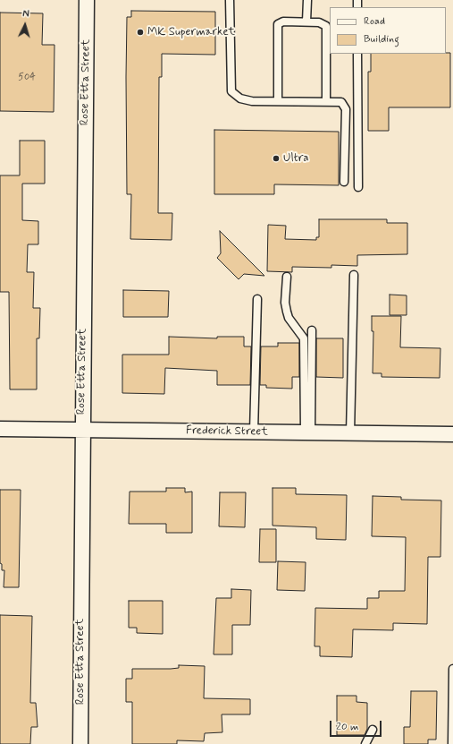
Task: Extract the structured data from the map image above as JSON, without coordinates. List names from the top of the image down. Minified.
{"streets":{"street":["Rose Etta Street","Frederick Street"]},"crossings":[["Rose Etta Street","Frederick Street"]],"places":["MK Supermarket","Ultra"],"house_numbers":["504"],"legend":["Road","Building"],"scale_bar":"20 m","north":"top"}
